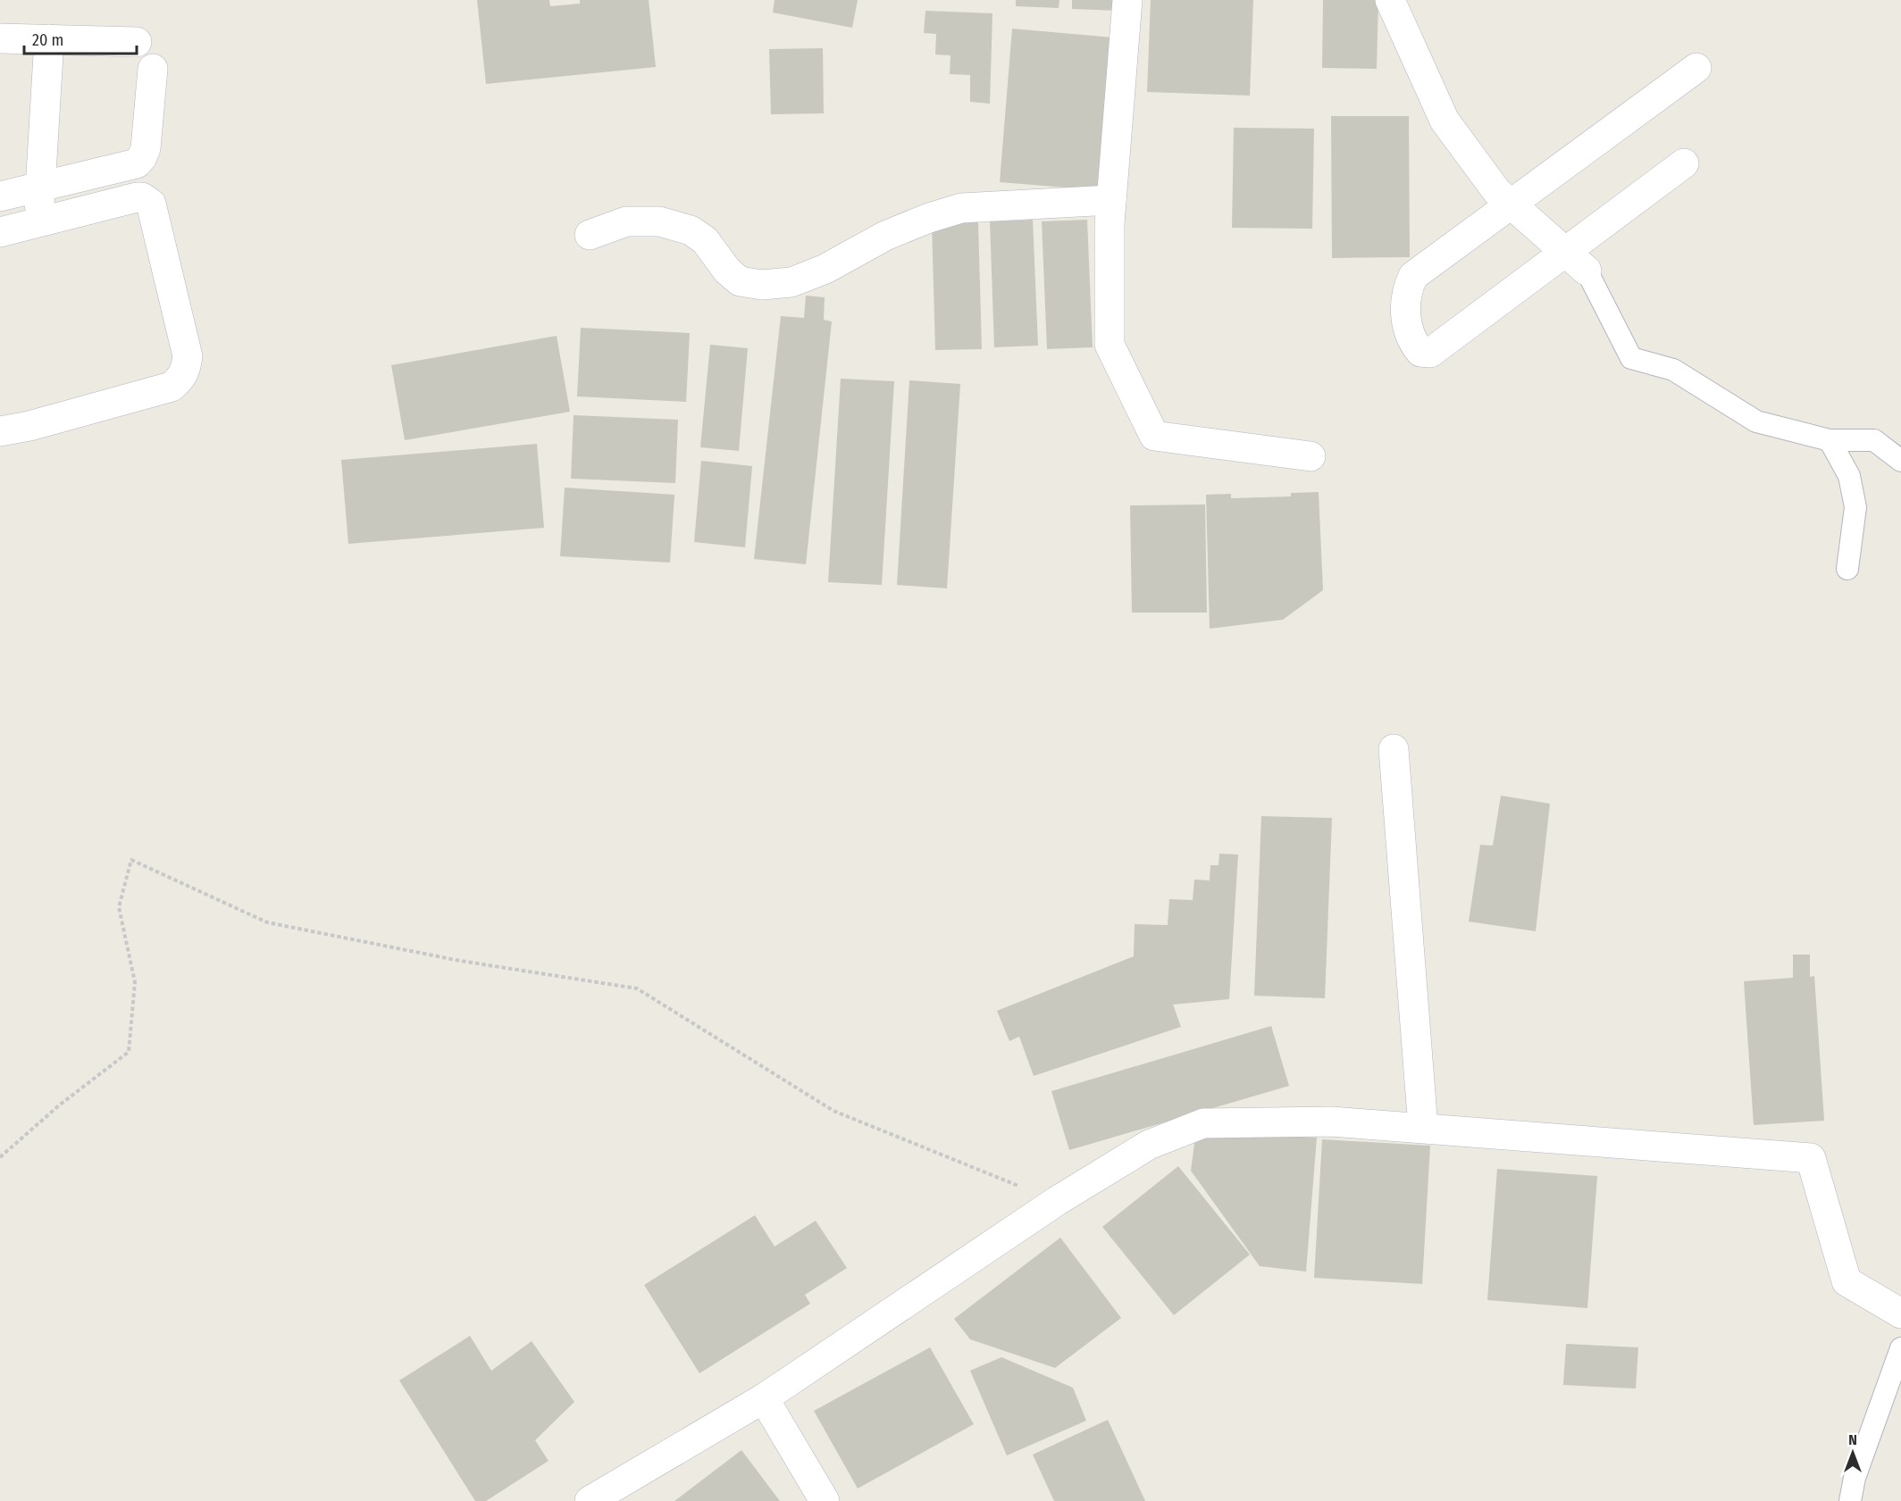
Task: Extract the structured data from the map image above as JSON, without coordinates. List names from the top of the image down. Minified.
{"scale_bar":"20 m","north":"top"}
